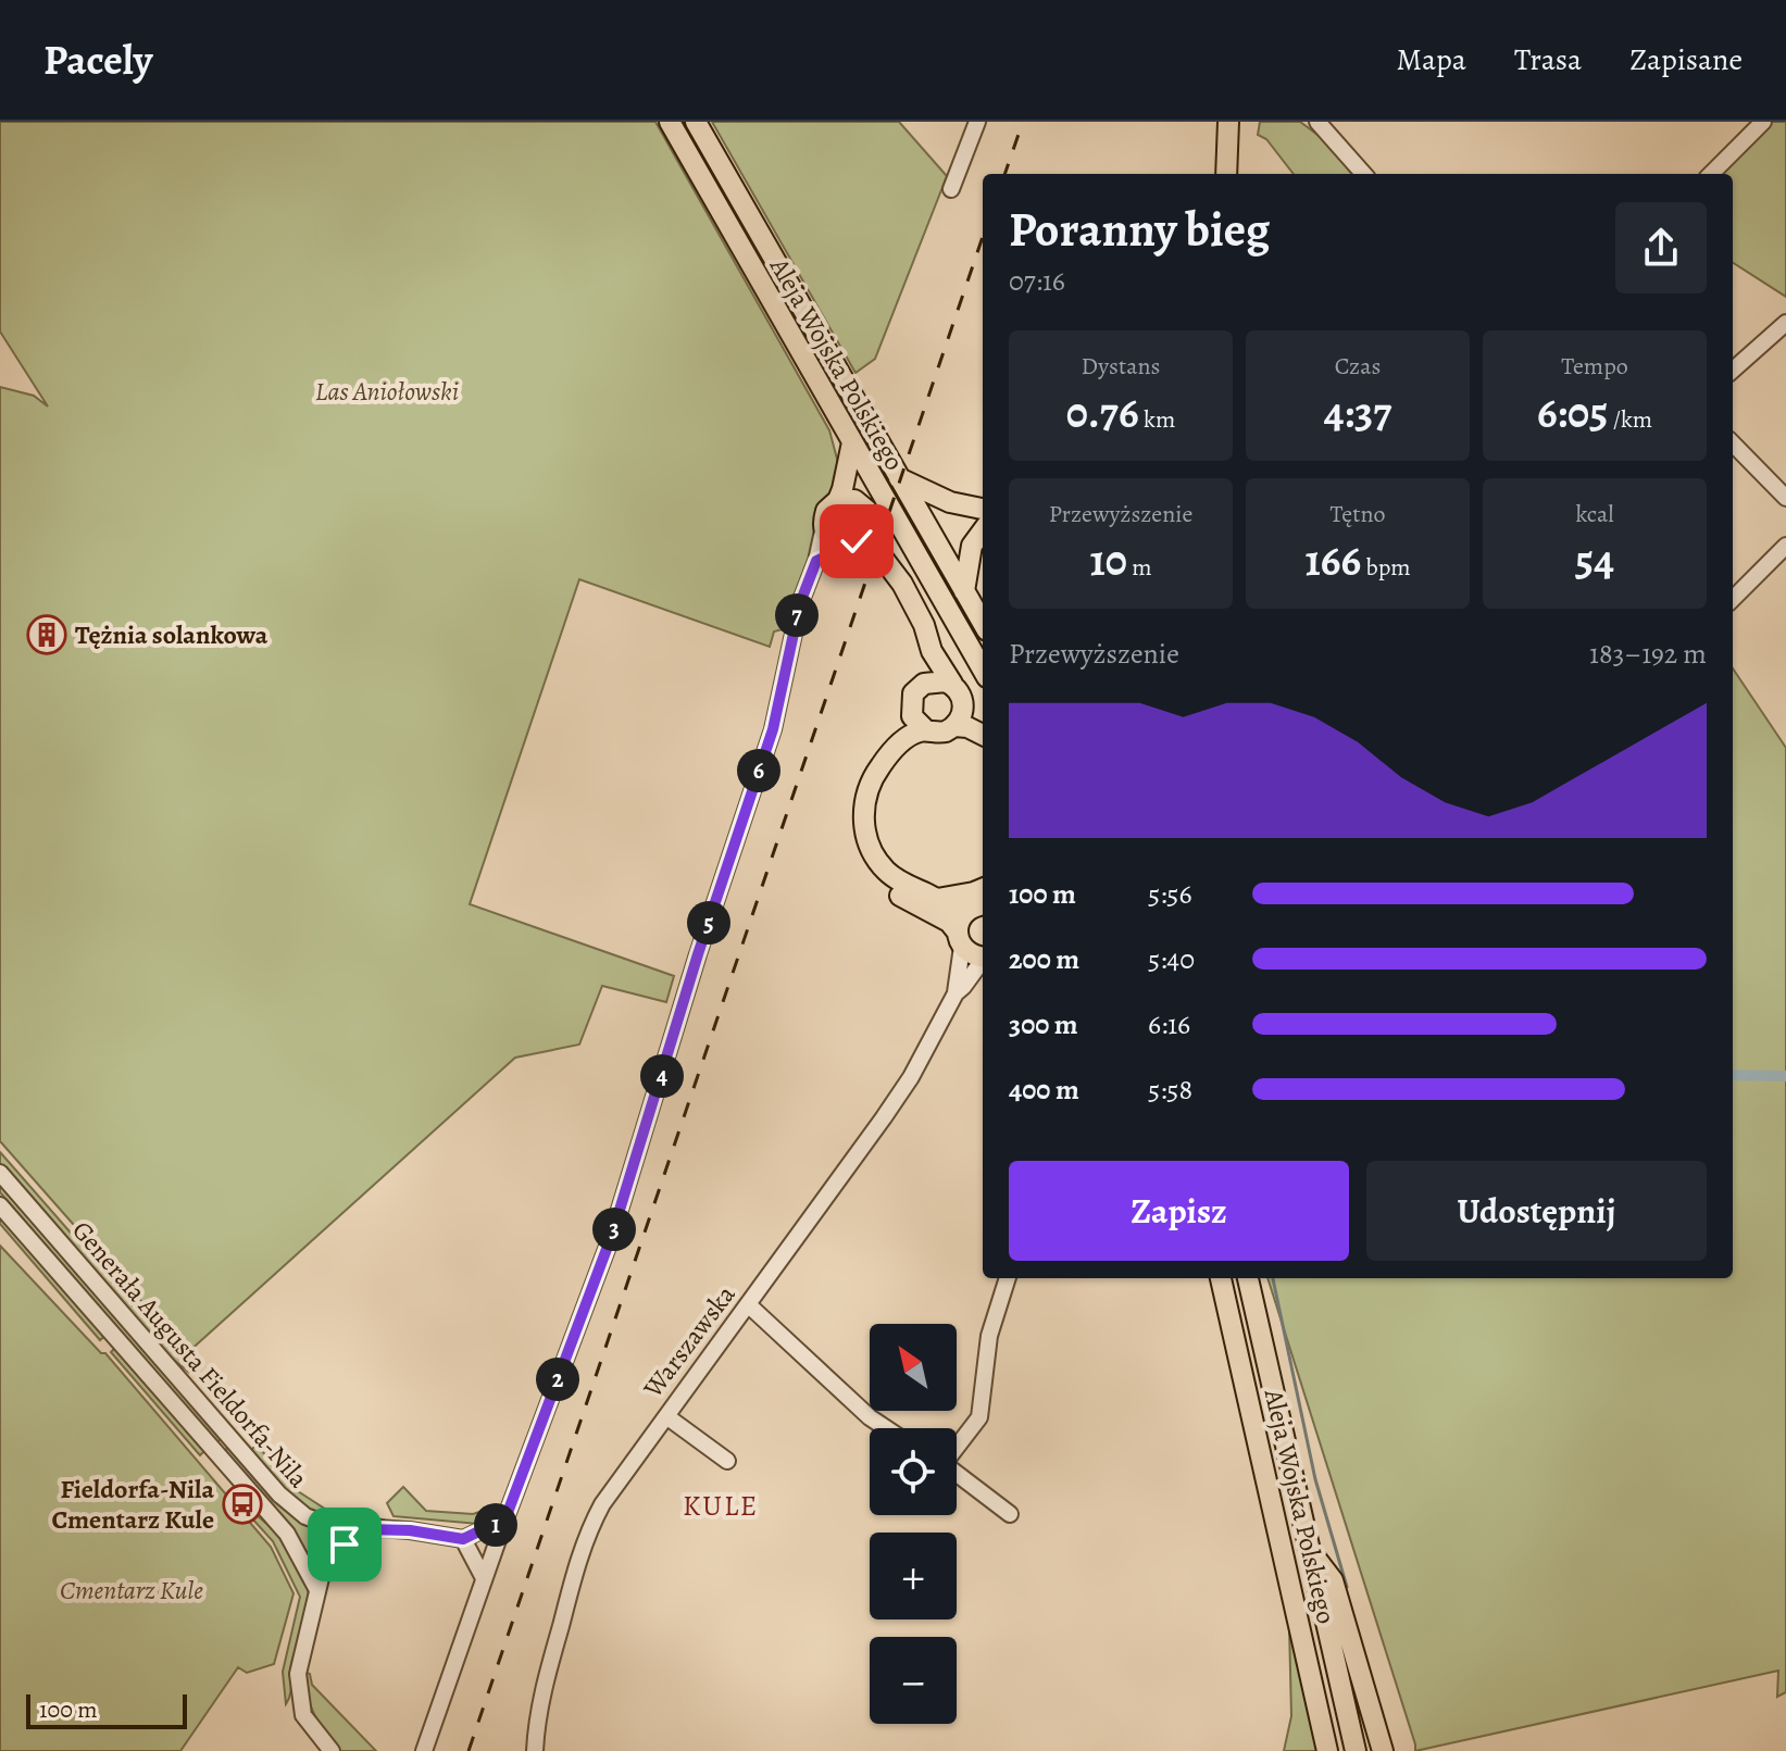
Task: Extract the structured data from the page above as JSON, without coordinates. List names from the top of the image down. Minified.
{"streets":{"main road":["Aleja Wojska Polskiego"],"street":["Warszawska","Generała Augusta Fieldorfa-Nila"]},"districts":["KULE"],"parks":["Las Aniołowski","Cmentarz Kule"],"places":{"building":["Tężnia solankowa"],"bus stop":["Fieldorfa-Nila Cmentarz Kule"]},"scale_bar":"100 m","north":"top left","page":{"header":"Pacely","nav":["Mapa","Trasa","Zapisane"],"heading":["Poranny bieg","07:16"],"stats":[["Dystans","0.76 km"],["Czas","4:37"],["Tempo","6:05 /km"],["Przewyższenie","10 m"],["Tętno","166 bpm"],["kcal","54"]],"pins":["7","6","5","4","3","2","1"],"chart":["Przewyższenie","183–192 m"],"list":[{"name":"100 m","note":"5:56"},{"name":"200 m","note":"5:40"},{"name":"300 m","note":"6:16"},{"name":"400 m","note":"5:58"}],"buttons":["Zapisz","Udostępnij"],"map_buttons":["+","−"],"scale":"100 m"}}
